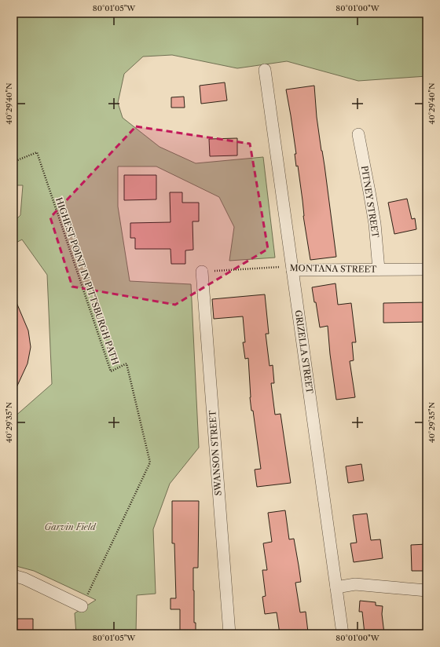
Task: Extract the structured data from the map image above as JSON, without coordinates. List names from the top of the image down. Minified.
{"streets":{"street":["PITNEY STREET","MONTANA STREET","GRIZELLA STREET","SWANSON STREET"],"path":["HIGHEST POINT IN PITTSBURGH PATH"]},"crossings":[["PITNEY STREET","MONTANA STREET"],["MONTANA STREET","GRIZELLA STREET"],["MONTANA STREET","SWANSON STREET"]],"parks":["Garvin Field"],"coordinates":["80°01'05\"W","80°01'00\"W","40°29'40\"N","40°29'35\"N"]}
